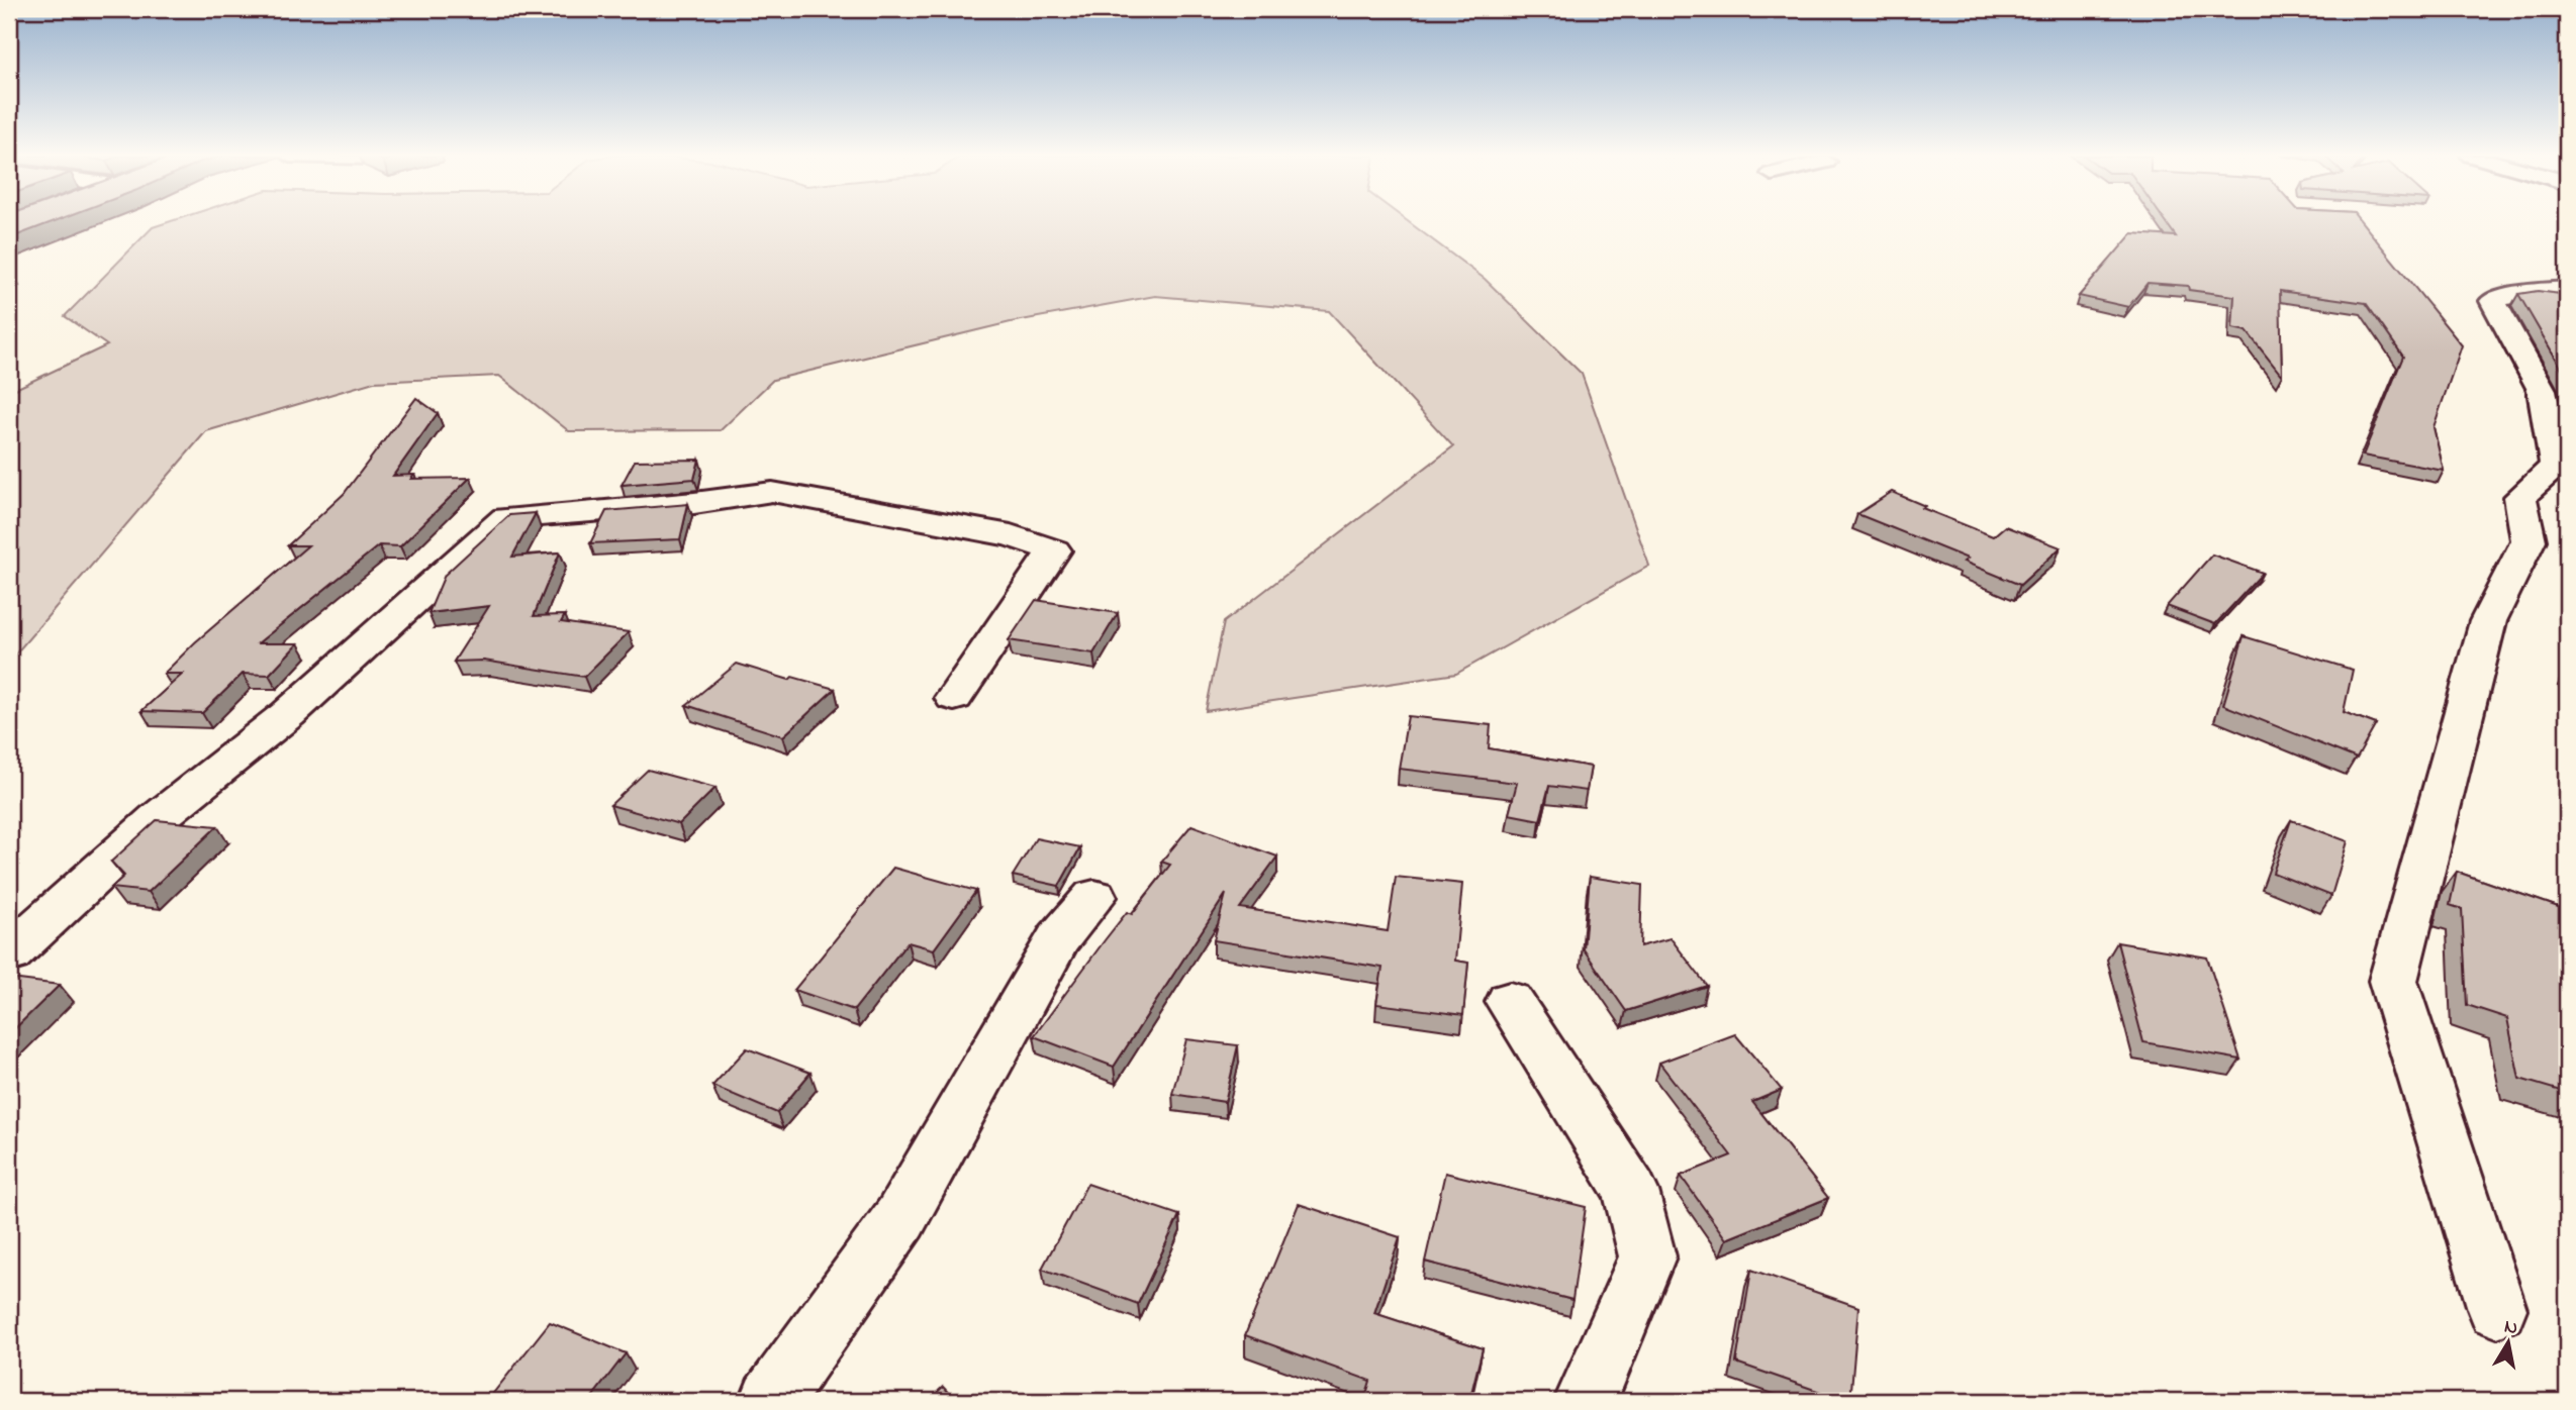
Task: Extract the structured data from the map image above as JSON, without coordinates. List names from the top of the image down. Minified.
{"north":"top"}
